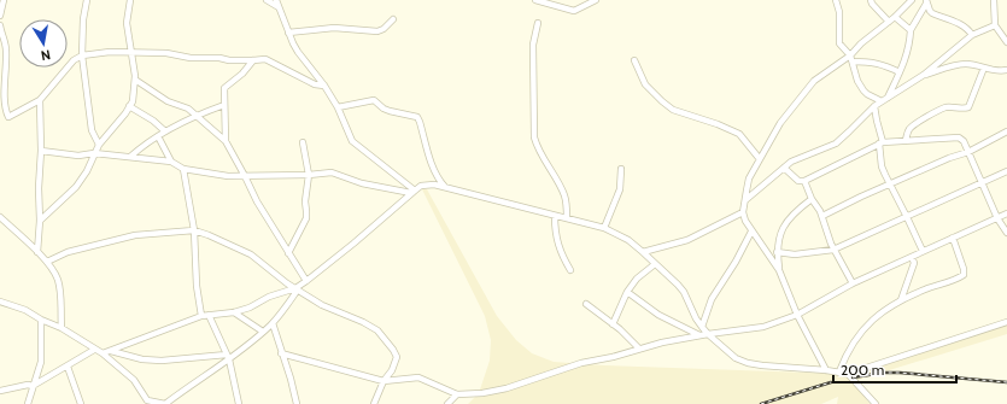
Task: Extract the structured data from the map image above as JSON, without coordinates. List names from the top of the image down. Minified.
{"scale_bar":"200 m","north":"bottom"}
